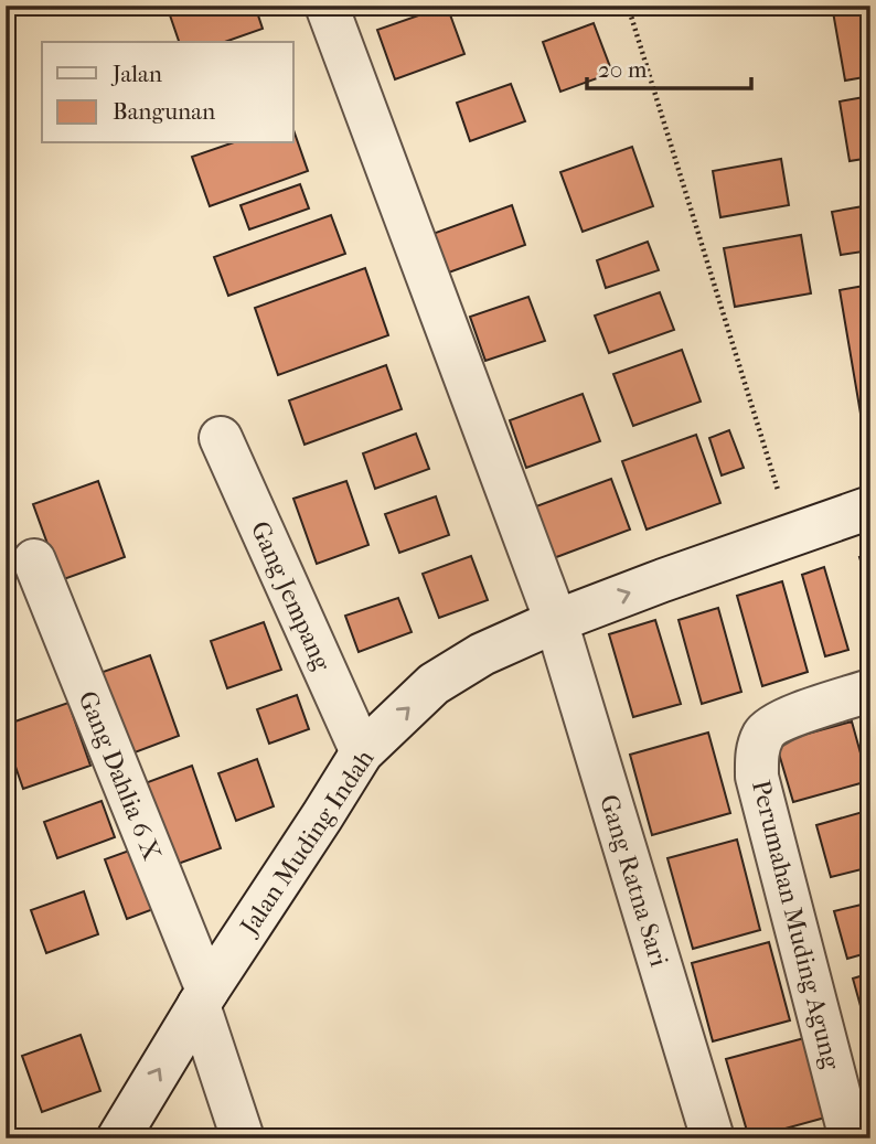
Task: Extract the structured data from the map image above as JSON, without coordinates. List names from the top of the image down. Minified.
{"streets":{"street":["Gang Jempang","Gang Dahlia 6 X","Jalan Muding Indah","Gang Ratna Sari","Perumahan Muding Agung"]},"crossings":[["Gang Jempang","Jalan Muding Indah"],["Gang Dahlia 6 X","Jalan Muding Indah"],["Jalan Muding Indah","Gang Ratna Sari"]],"one_way":["Jalan Muding Indah"],"legend":["Jalan","Bangunan"],"scale_bar":"20 m"}
